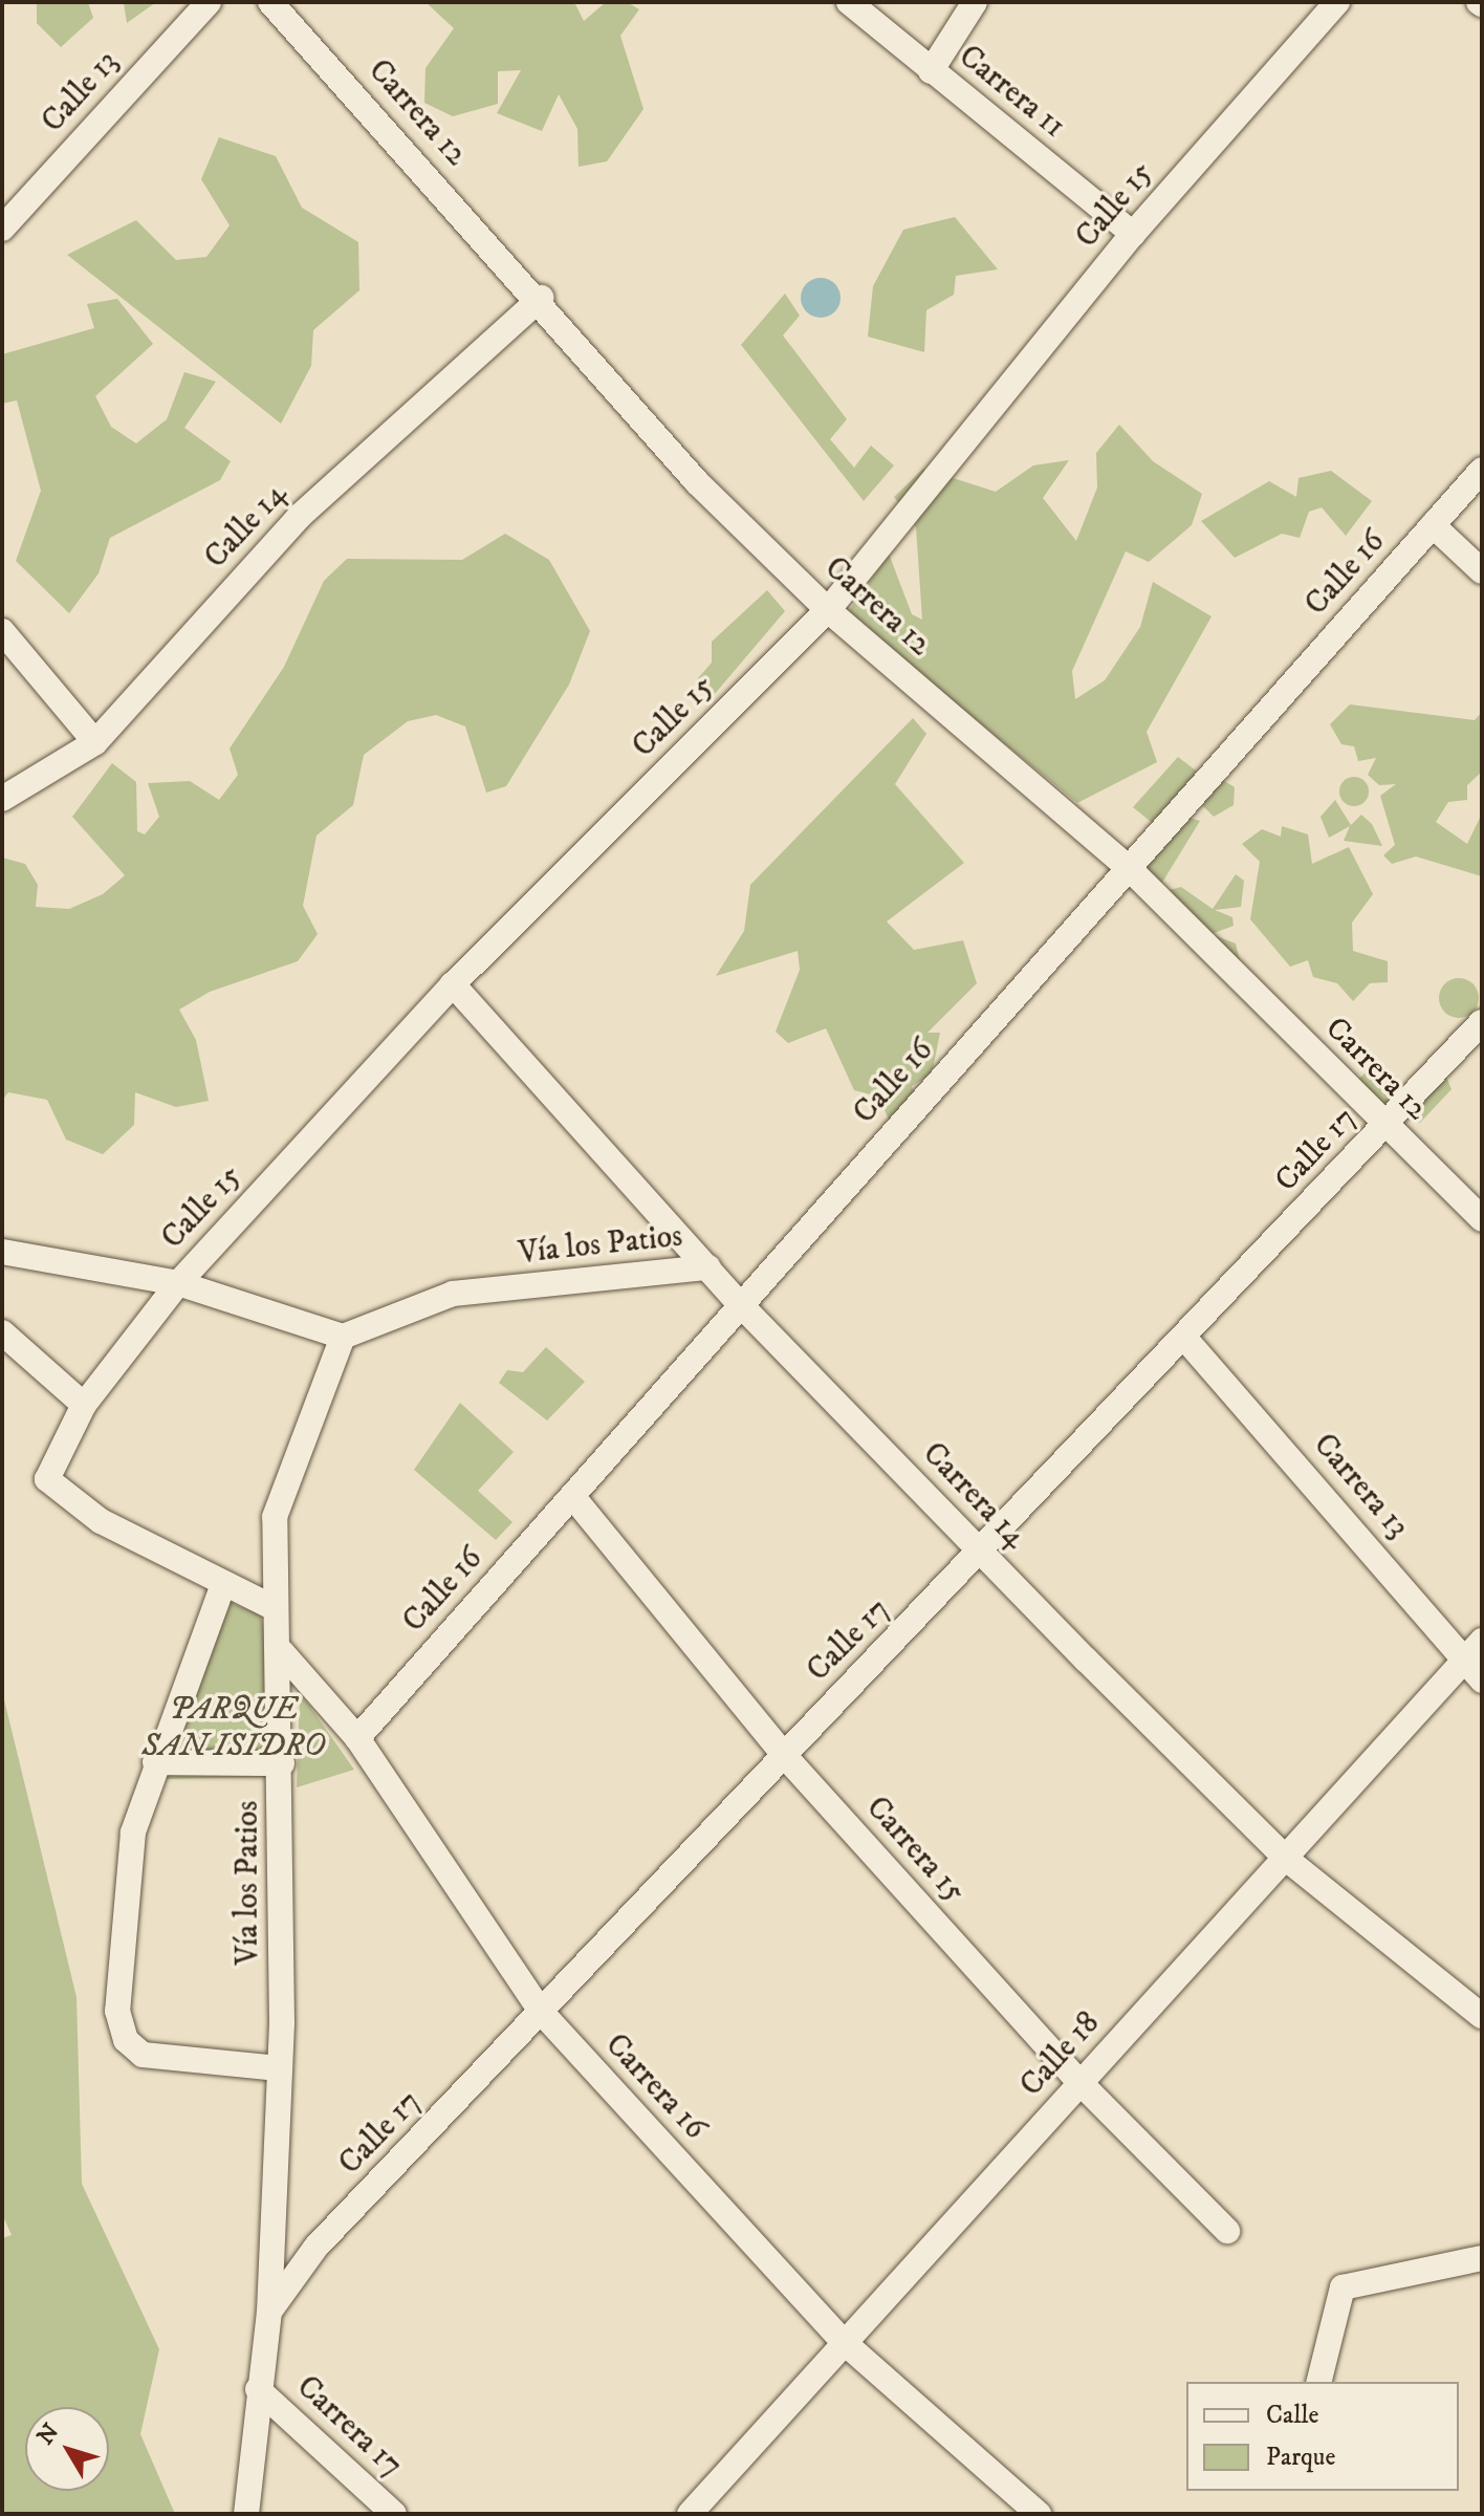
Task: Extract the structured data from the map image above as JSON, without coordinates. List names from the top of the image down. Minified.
{"streets":{"street":["Calle 13","Carrera 11","Carrera 12","Calle 15","Calle 14","Calle 16","Calle 17","Vía los Patios","Carrera 13","Carrera 14","Carrera 15","Calle 18","Carrera 16","Carrera 17"]},"crossings":[["Carrera 11","Calle 15"],["Carrera 12","Calle 15"],["Carrera 12","Calle 14"],["Carrera 12","Calle 16"],["Carrera 12","Calle 17"],["Calle 15","Carrera 14"],["Calle 16","Carrera 14"],["Calle 16","Carrera 15"],["Calle 16","Carrera 16"],["Calle 17","Vía los Patios"],["Calle 17","Carrera 13"],["Calle 17","Carrera 14"],["Calle 17","Carrera 15"],["Calle 17","Carrera 16"],["Vía los Patios","Carrera 14"],["Vía los Patios","Carrera 16"],["Vía los Patios","Carrera 17"],["Carrera 13","Calle 18"],["Carrera 14","Calle 18"],["Carrera 15","Calle 18"],["Calle 18","Carrera 16"]],"parks":["PARQUE SAN ISIDRO"],"legend":["Calle","Parque"],"north":"top left"}
